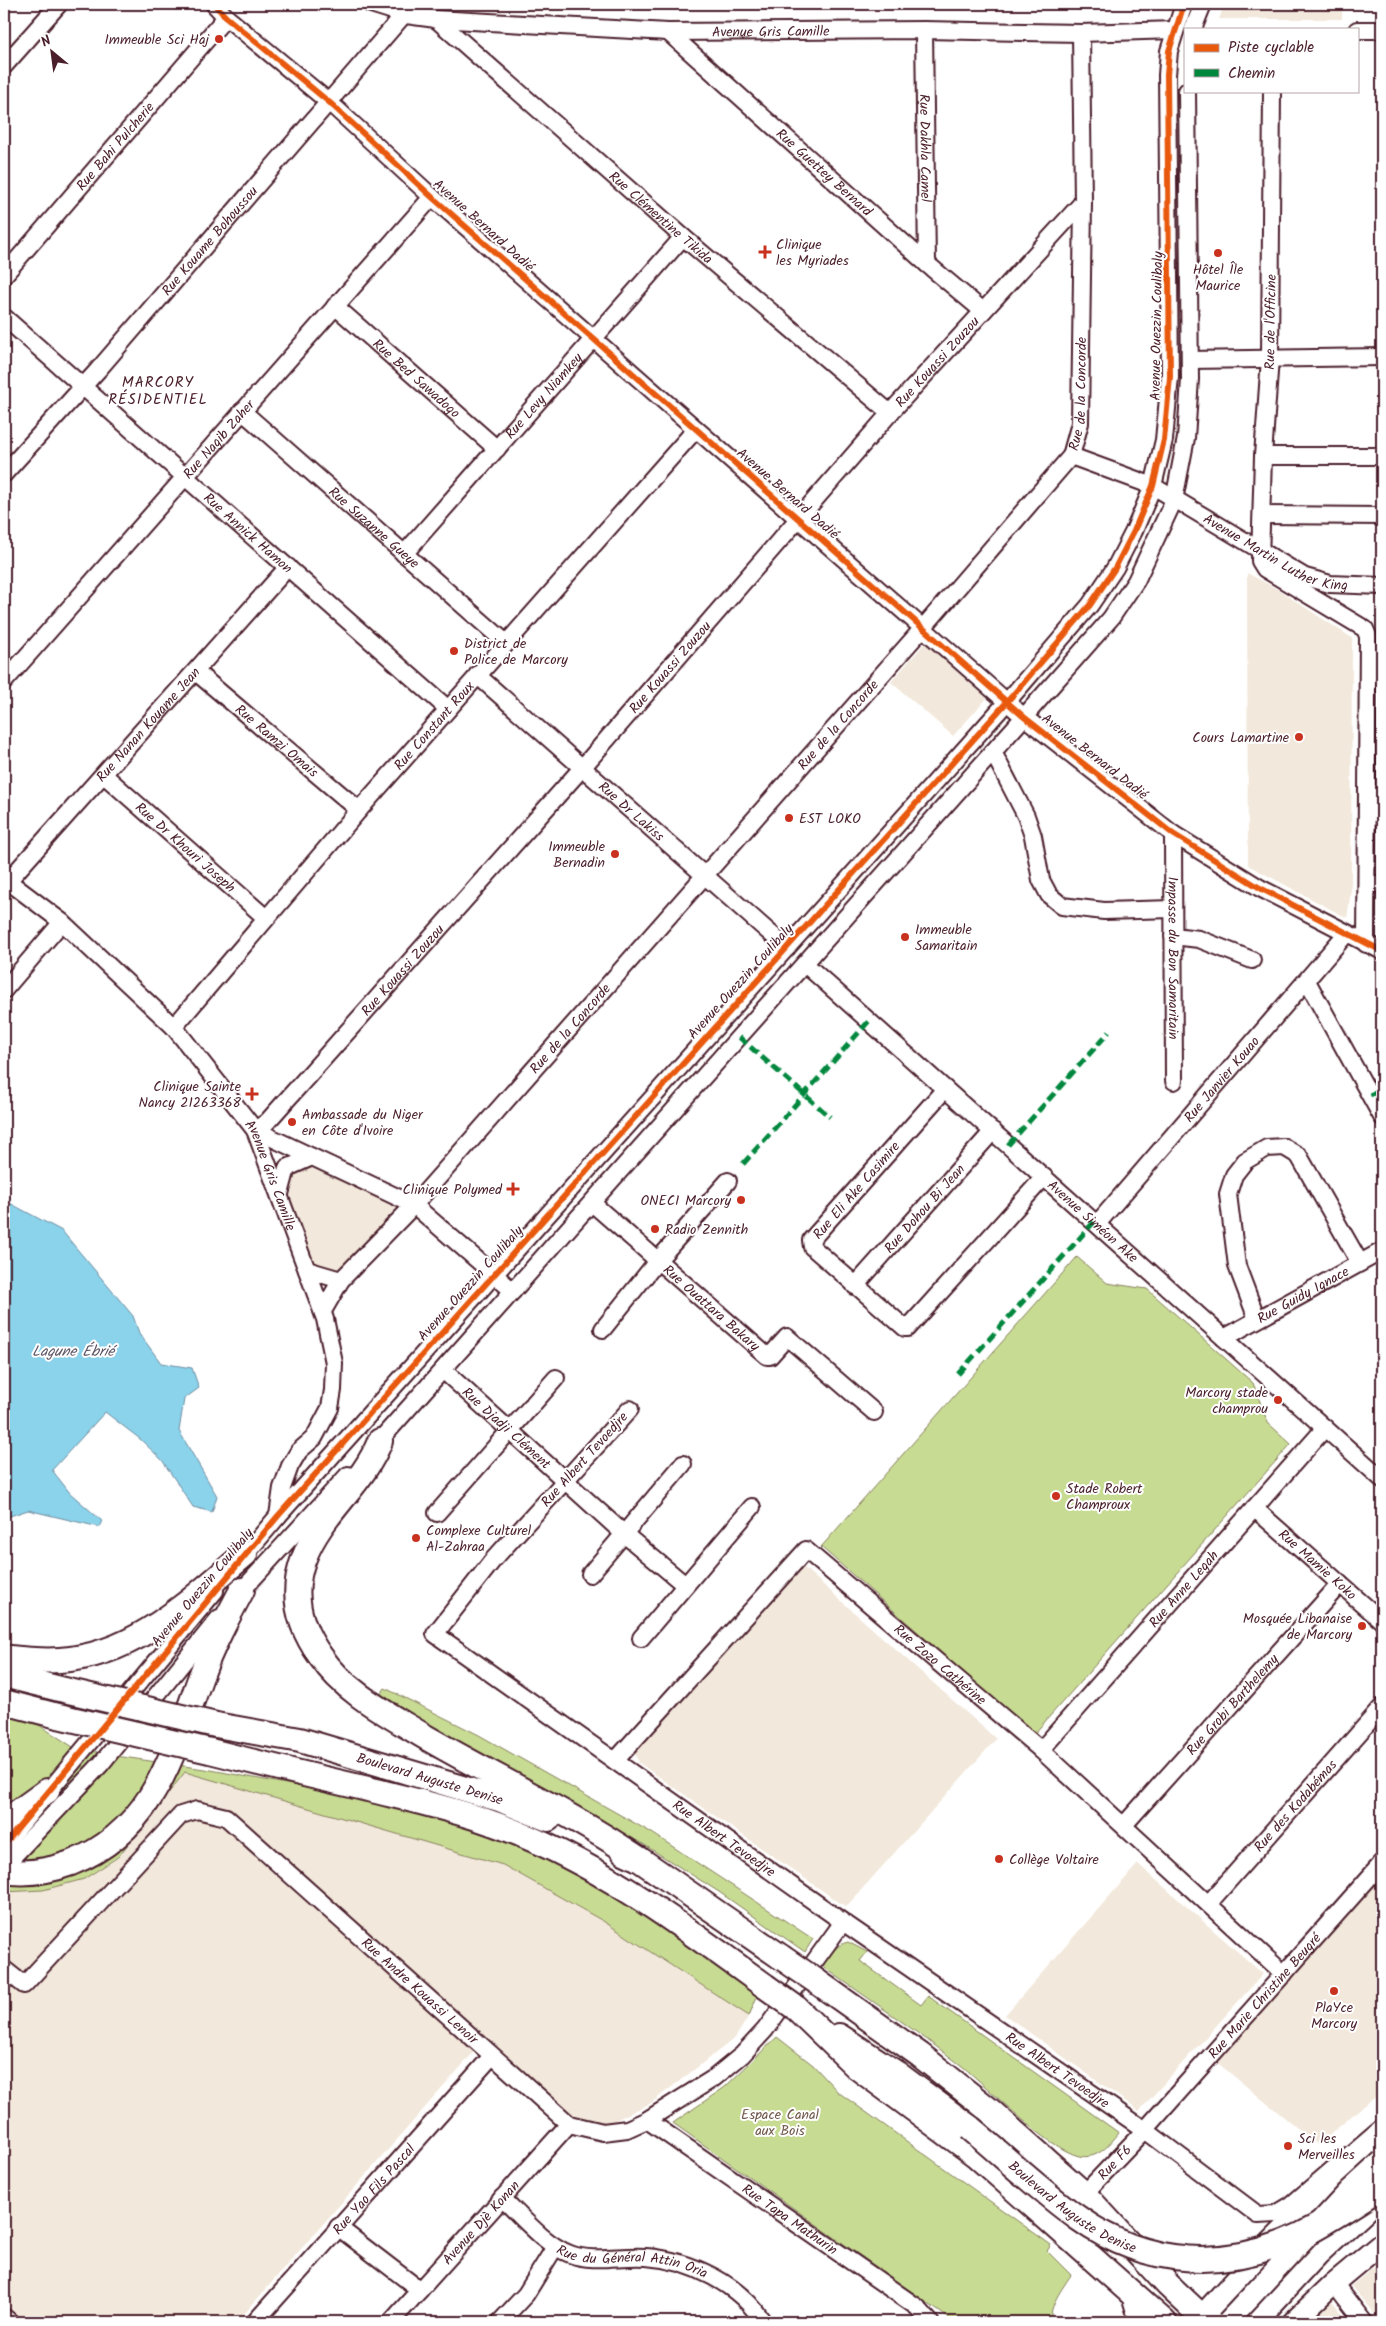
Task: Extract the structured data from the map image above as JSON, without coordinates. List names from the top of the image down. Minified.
{"streets":{"highway":["Boulevard Auguste Denise"],"street":["Avenue Gris Camille","Rue Bahi Pulcherie","Rue Dakhla Camel","Rue Guettey Bernard","Rue Clémentine Tikida","Avenue Bernard Dadié","Rue Kouame Bohoussou","Rue de l'Officine","Avenue Ouezzin Coulibaly","Rue Kouassi Zouzou","Rue Bed Sawadogo","Rue de la Concorde","Rue Levy Niamkey","Rue Nagib Zaher","Rue Suzanne Gueye","Rue Annick Hamon","Avenue Martin Luther King","Rue Nanan Kouame Jean","Rue Constant Roux","Rue Ramzi Omais","Rue Dr Lakiss","Rue Dr Khouri Joseph","Impasse du Bon Samaritain","Rue Janvier Kouao","Rue Eli Ake Casimire","Rue Dohou Bi Jean","Avenue Siméon Ake","Rue Guidy Ignace","Rue Ouattara Bakary","Rue Djadji Clément","Rue Albert Tevoedjre","Rue Mamie Koko","Rue Anne Legah","Rue Zozo Cathérine","Rue Grobi Barthelemy","Rue des Kodabémas","Rue Andre Kouassi Lenoir","Rue Marie Christine Beugré","Rue F6","Rue Yao Fils Pascal","Rue Tapa Mathurin","Avenue Djè Konan","Rue du Général Attin Oria"]},"crossings":[["Avenue Gris Camille","Rue Dakhla Camel"],["Avenue Gris Camille","Rue Guettey Bernard"],["Avenue Gris Camille","Rue Clémentine Tikida"],["Avenue Gris Camille","Rue Kouame Bohoussou"],["Avenue Gris Camille","Avenue Ouezzin Coulibaly"],["Avenue Gris Camille","Rue Kouassi Zouzou"],["Avenue Gris Camille","Rue de la Concorde"],["Avenue Gris Camille","Rue Nanan Kouame Jean"],["Avenue Gris Camille","Rue Constant Roux"],["Rue Bahi Pulcherie","Avenue Bernard Dadié"],["Rue Dakhla Camel","Rue Guettey Bernard"],["Rue Guettey Bernard","Rue Kouassi Zouzou"],["Rue Clémentine Tikida","Rue Kouassi Zouzou"],["Rue Clémentine Tikida","Rue Levy Niamkey"],["Avenue Bernard Dadié","Rue Kouame Bohoussou"],["Avenue Bernard Dadié","Avenue Ouezzin Coulibaly"],["Avenue Bernard Dadié","Rue Kouassi Zouzou"],["Avenue Bernard Dadié","Rue de la Concorde"],["Avenue Bernard Dadié","Rue Levy Niamkey"],["Avenue Bernard Dadié","Rue Nagib Zaher"],["Avenue Bernard Dadié","Rue Constant Roux"],["Avenue Bernard Dadié","Impasse du Bon Samaritain"],["Avenue Bernard Dadié","Rue Janvier Kouao"],["Rue Kouame Bohoussou","Rue Annick Hamon"],["Rue de l'Officine","Avenue Martin Luther King"],["Avenue Ouezzin Coulibaly","Avenue Martin Luther King"],["Avenue Ouezzin Coulibaly","Rue Dr Lakiss"],["Rue Kouassi Zouzou","Rue de la Concorde"],["Rue Kouassi Zouzou","Rue Dr Lakiss"],["Rue Bed Sawadogo","Rue Levy Niamkey"],["Rue Bed Sawadogo","Rue Nagib Zaher"],["Rue de la Concorde","Avenue Martin Luther King"],["Rue de la Concorde","Rue Dr Lakiss"],["Rue Levy Niamkey","Rue Suzanne Gueye"],["Rue Nagib Zaher","Rue Suzanne Gueye"],["Rue Nagib Zaher","Rue Annick Hamon"],["Rue Suzanne Gueye","Rue Constant Roux"],["Rue Annick Hamon","Rue Nanan Kouame Jean"],["Rue Annick Hamon","Rue Constant Roux"],["Rue Nanan Kouame Jean","Rue Ramzi Omais"],["Rue Nanan Kouame Jean","Rue Dr Khouri Joseph"],["Rue Constant Roux","Rue Ramzi Omais"],["Rue Constant Roux","Rue Dr Lakiss"],["Rue Constant Roux","Rue Dr Khouri Joseph"],["Rue Janvier Kouao","Avenue Siméon Ake"],["Rue Eli Ake Casimire","Rue Dohou Bi Jean"],["Rue Eli Ake Casimire","Avenue Siméon Ake"],["Rue Dohou Bi Jean","Avenue Siméon Ake"],["Avenue Siméon Ake","Rue Guidy Ignace"],["Avenue Siméon Ake","Rue Anne Legah"],["Rue Djadji Clément","Rue Albert Tevoedjre"],["Rue Albert Tevoedjre","Rue Zozo Cathérine"],["Rue Albert Tevoedjre","Rue Andre Kouassi Lenoir"],["Rue Albert Tevoedjre","Rue Marie Christine Beugré"],["Rue Albert Tevoedjre","Rue F6"],["Rue Mamie Koko","Rue Anne Legah"],["Rue Mamie Koko","Rue Grobi Barthelemy"],["Rue Anne Legah","Rue Zozo Cathérine"],["Rue Zozo Cathérine","Rue Grobi Barthelemy"],["Rue Zozo Cathérine","Rue des Kodabémas"],["Rue Zozo Cathérine","Rue Marie Christine Beugré"],["Boulevard Auguste Denise","Rue F6"],["Rue Andre Kouassi Lenoir","Rue Yao Fils Pascal"],["Rue Andre Kouassi Lenoir","Rue Tapa Mathurin"],["Rue Andre Kouassi Lenoir","Avenue Djè Konan"],["Rue Marie Christine Beugré","Rue F6"],["Avenue Djè Konan","Rue du Général Attin Oria"]],"districts":["MARCORY RÉSIDENTIEL"],"water":["Lagune Ébrié"],"parks":["Espace Canal aux Bois"],"places":{"other":["Immeuble Sci Haj","Hôtel Île Maurice","District de Police de Marcory","Cours Lamartine","EST LOKO","Immeuble Bernadin","Immeuble Samaritain","Ambassade du Niger en Côte d'Ivoire","ONECI Marcory","Radio Zennith","Marcory stade champrou","Stade Robert Champroux","Complexe Culturel Al-Zahraa","Mosquée Libanaise de Marcory","Collège Voltaire","PlaYce Marcory","Sci les Merveilles"],"health":["Clinique les Myriades","Clinique Sainte Nancy 21263368","Clinique Polymed"]},"legend":["Piste cyclable","Chemin"],"north":"top left"}
